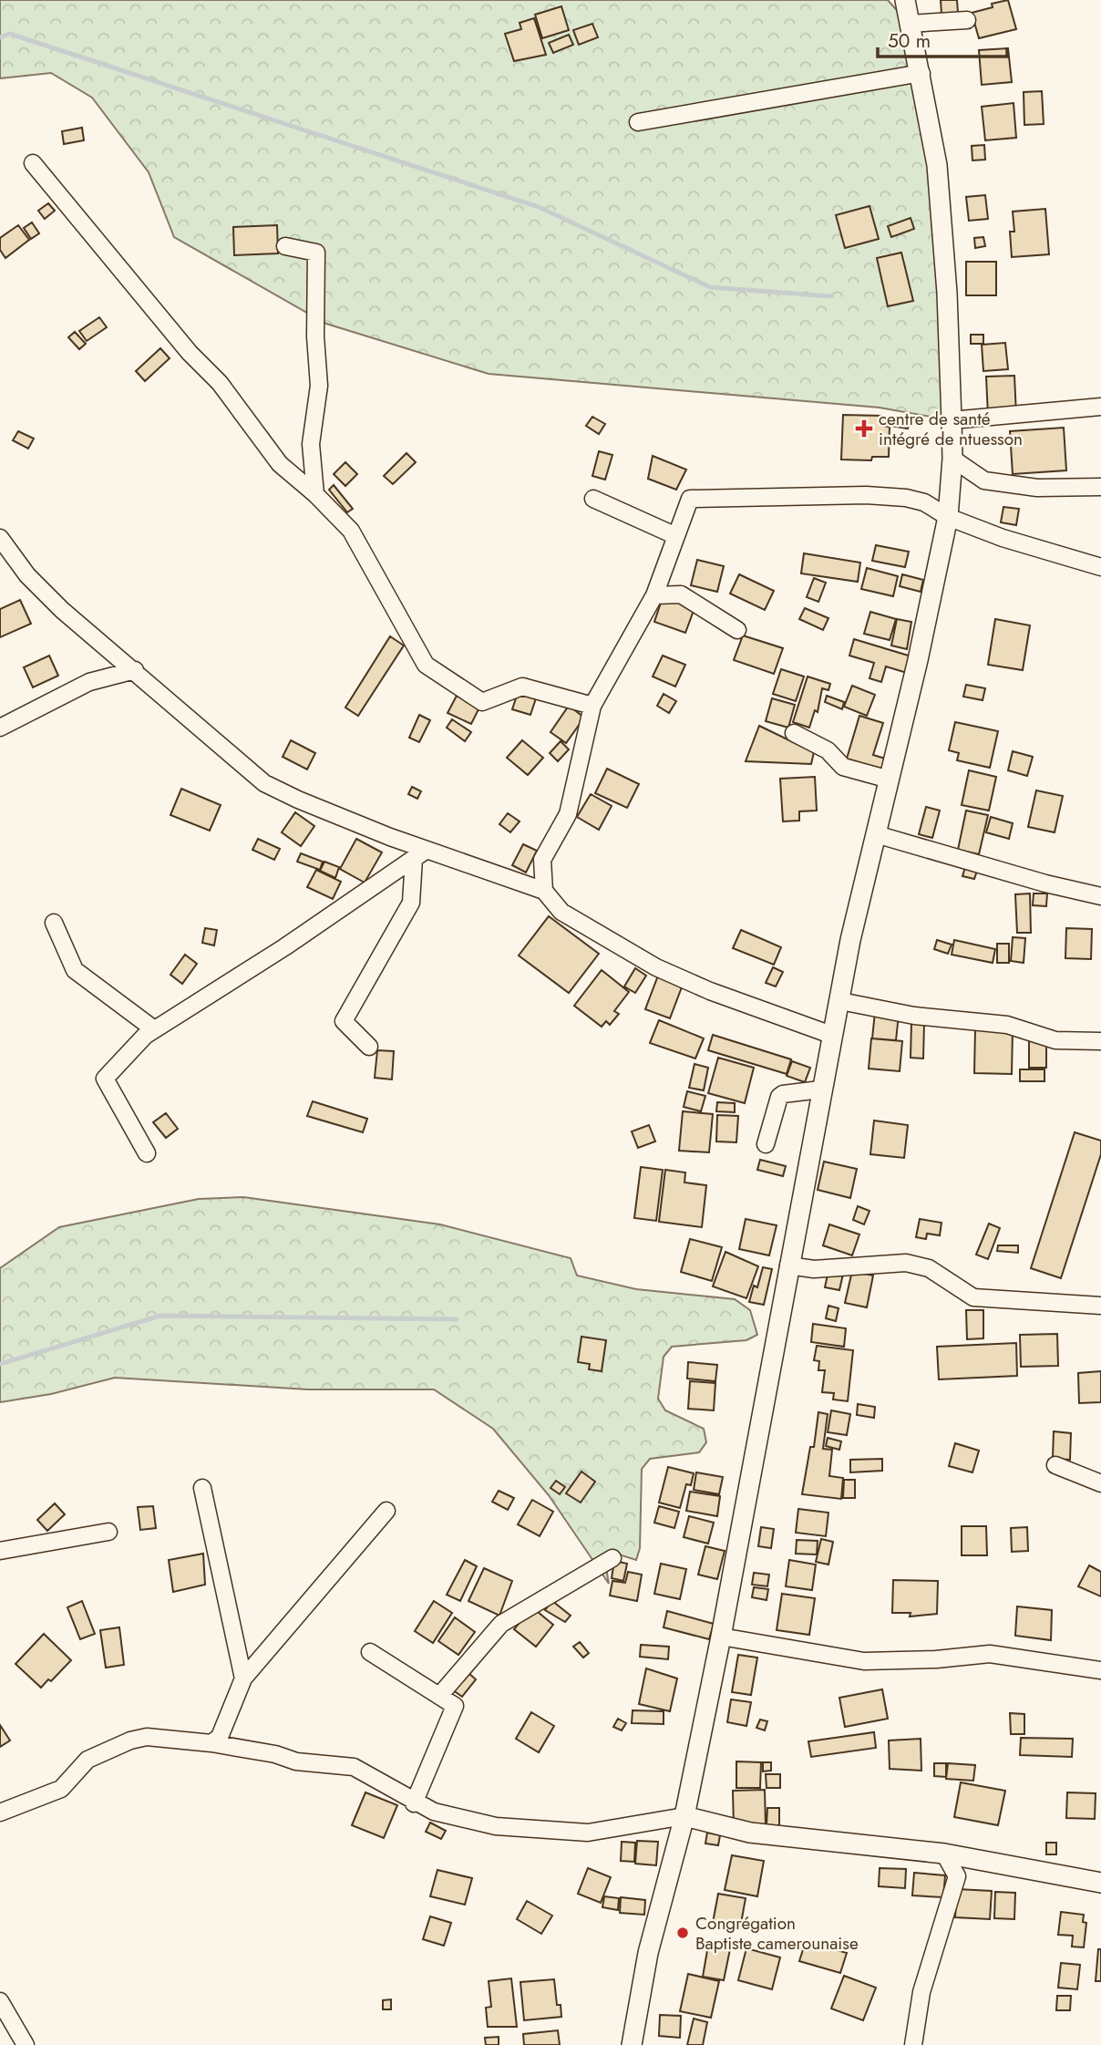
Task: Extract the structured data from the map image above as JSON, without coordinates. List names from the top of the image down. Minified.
{"places":{"health":["centre de santé intégré de ntuesson"],"other":["Congrégation Baptiste camerounaise"]},"scale_bar":"50 m"}
